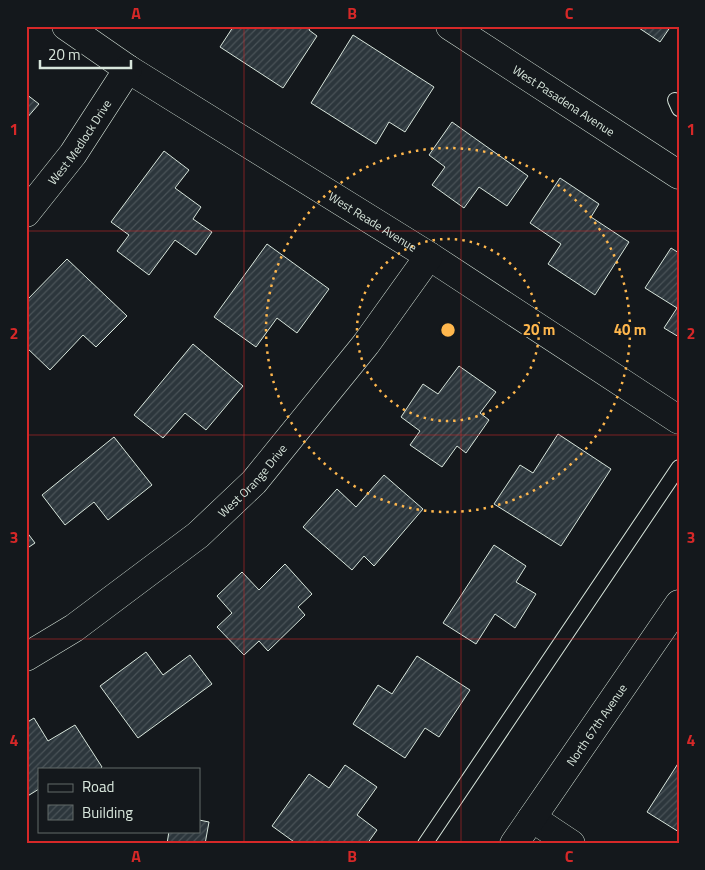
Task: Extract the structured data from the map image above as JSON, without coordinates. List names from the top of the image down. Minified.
{"streets":{"street":["West Pasadena Avenue","West Medlock Drive","West Reade Avenue","West Orange Drive","North 67th Avenue"]},"crossings":[["West Medlock Drive","West Reade Avenue"],["West Reade Avenue","West Orange Drive"]],"legend":["Road","Building"],"scale_bar":"20 m","grid":{"columns":["A","B","C"],"rows":["1","2","3","4"]},"rings":["20 m","40 m"]}
